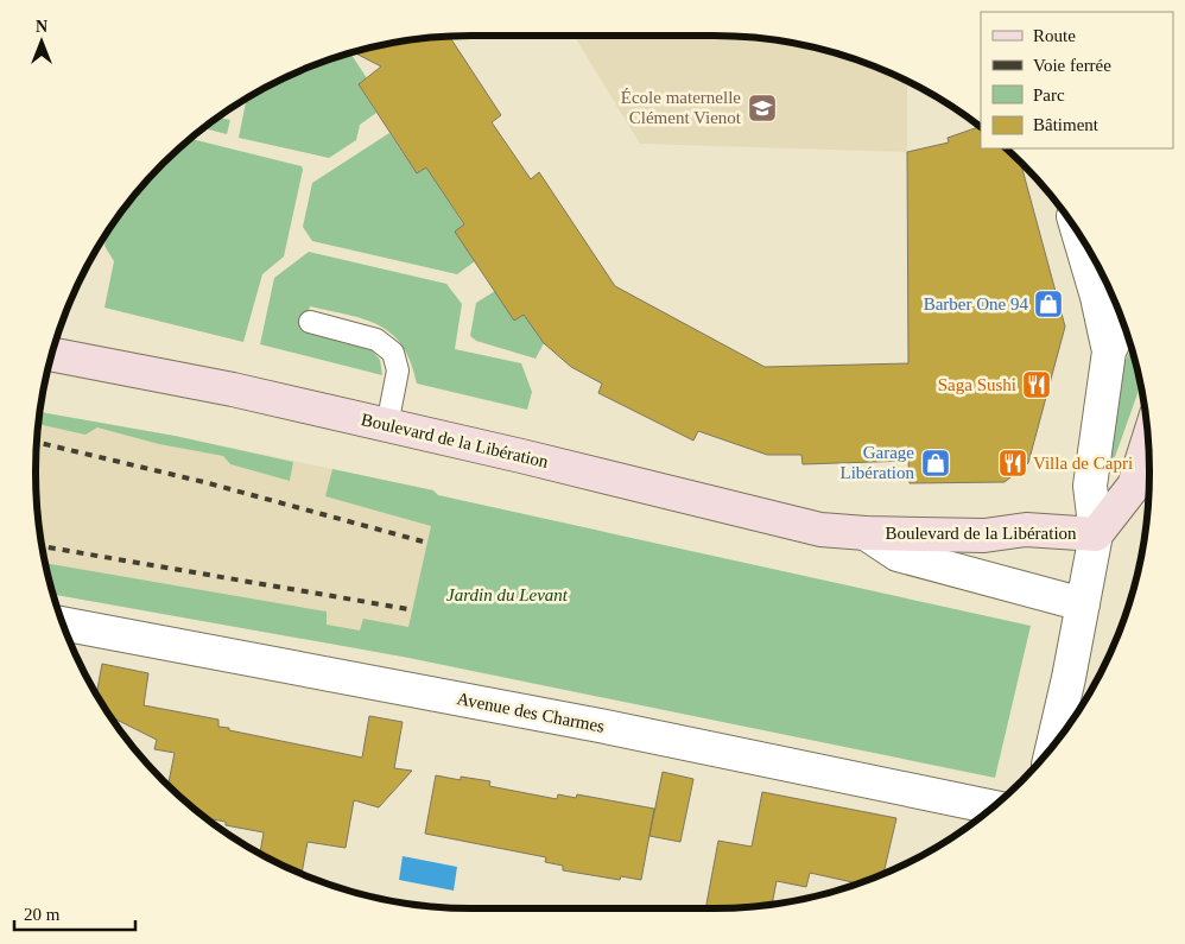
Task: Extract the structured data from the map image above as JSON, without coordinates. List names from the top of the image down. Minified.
{"streets":{"main road":["Boulevard de la Libération"],"street":["Avenue des Charmes"]},"parks":["Jardin du Levant"],"places":{"school or university":["École maternelle Clément Vienot"],"shop":["Barber One 94","Garage Libération"],"restaurant":["Saga Sushi","Villa de Capri"]},"legend":["Route","Voie ferrée","Parc","Bâtiment"],"scale_bar":"20 m","north":"top"}
